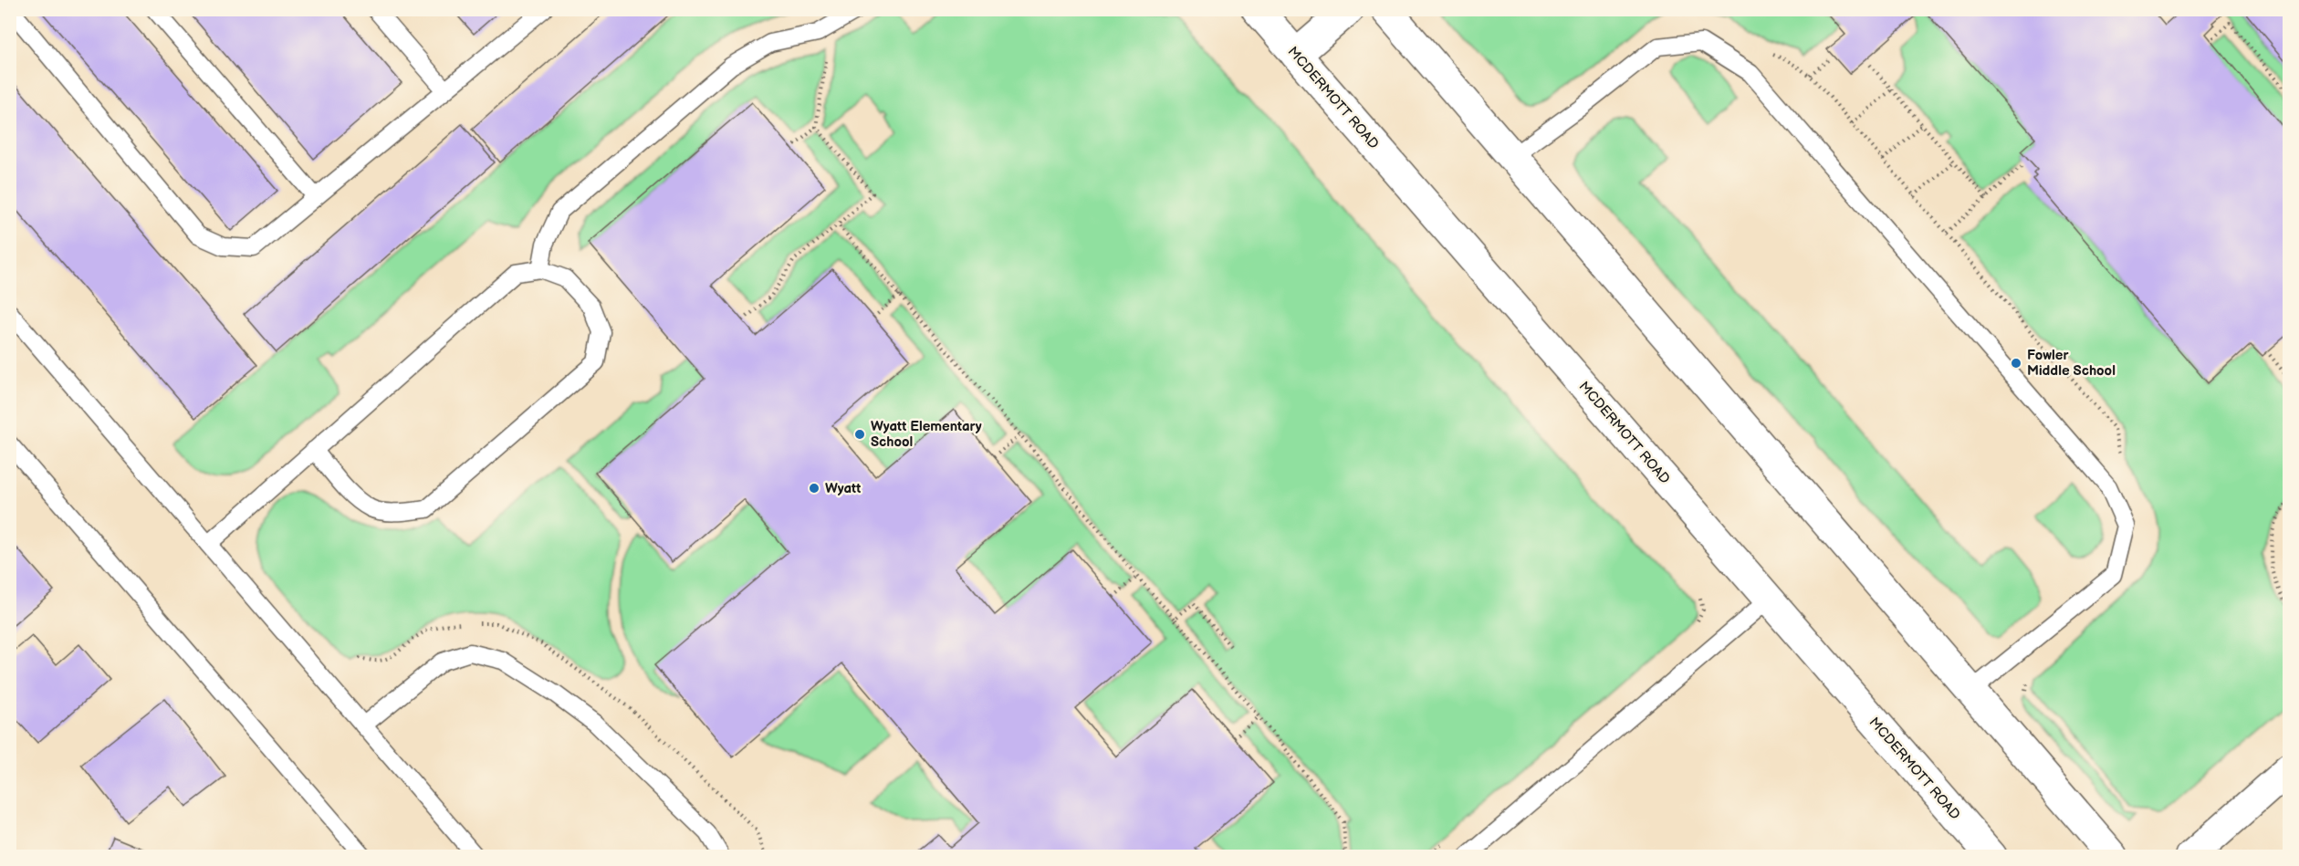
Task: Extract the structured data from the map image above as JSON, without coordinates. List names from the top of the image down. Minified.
{"streets":{"main road":["MCDERMOTT ROAD"]},"places":["Fowler Middle School","Wyatt Elementary School","Wyatt"]}
